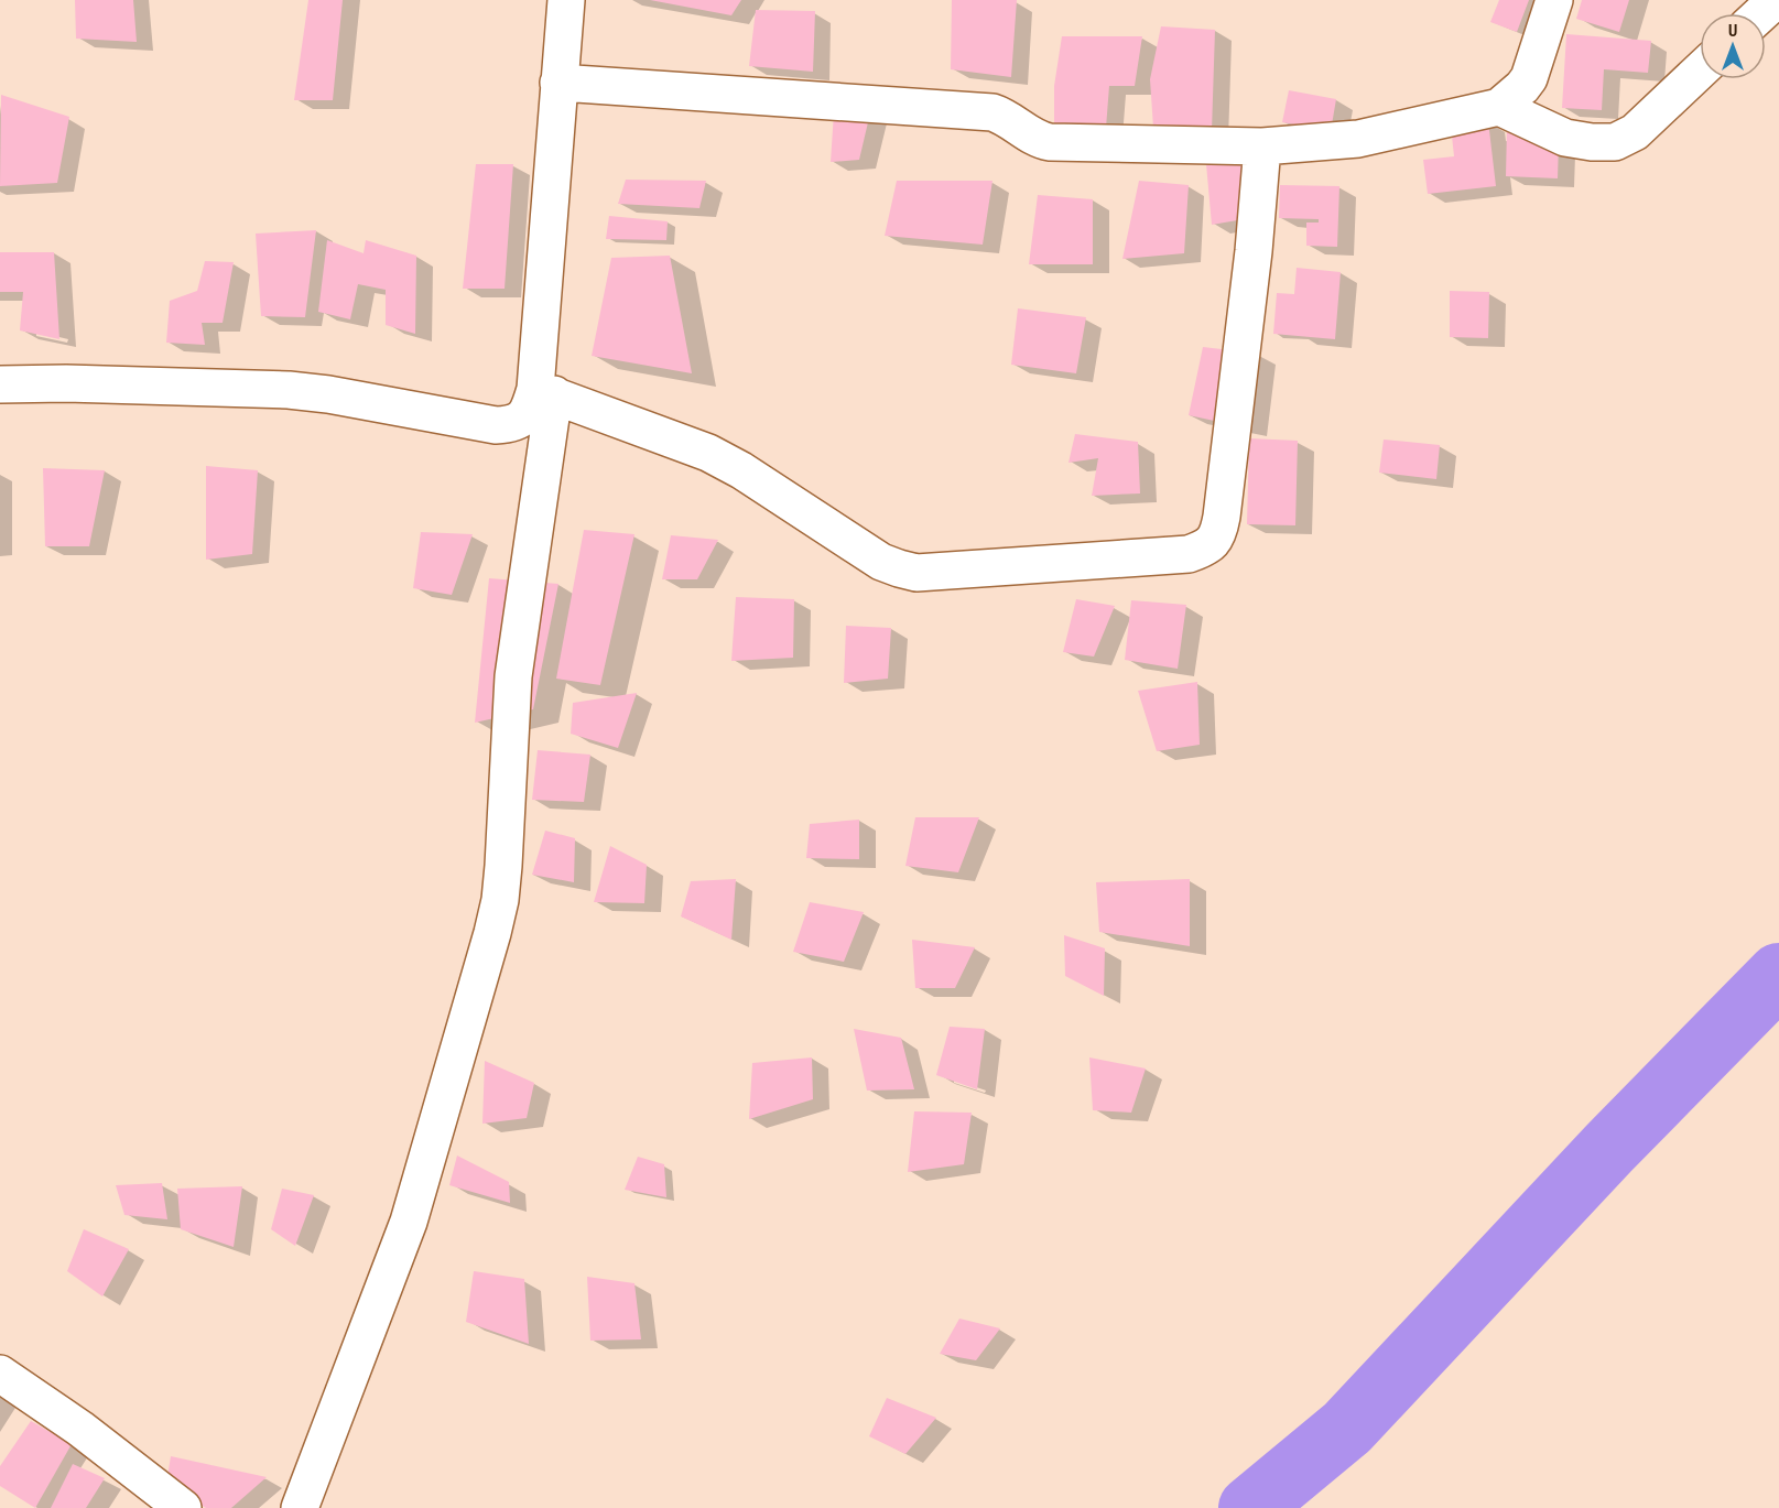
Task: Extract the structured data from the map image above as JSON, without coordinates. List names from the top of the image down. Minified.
{"north":"top"}
